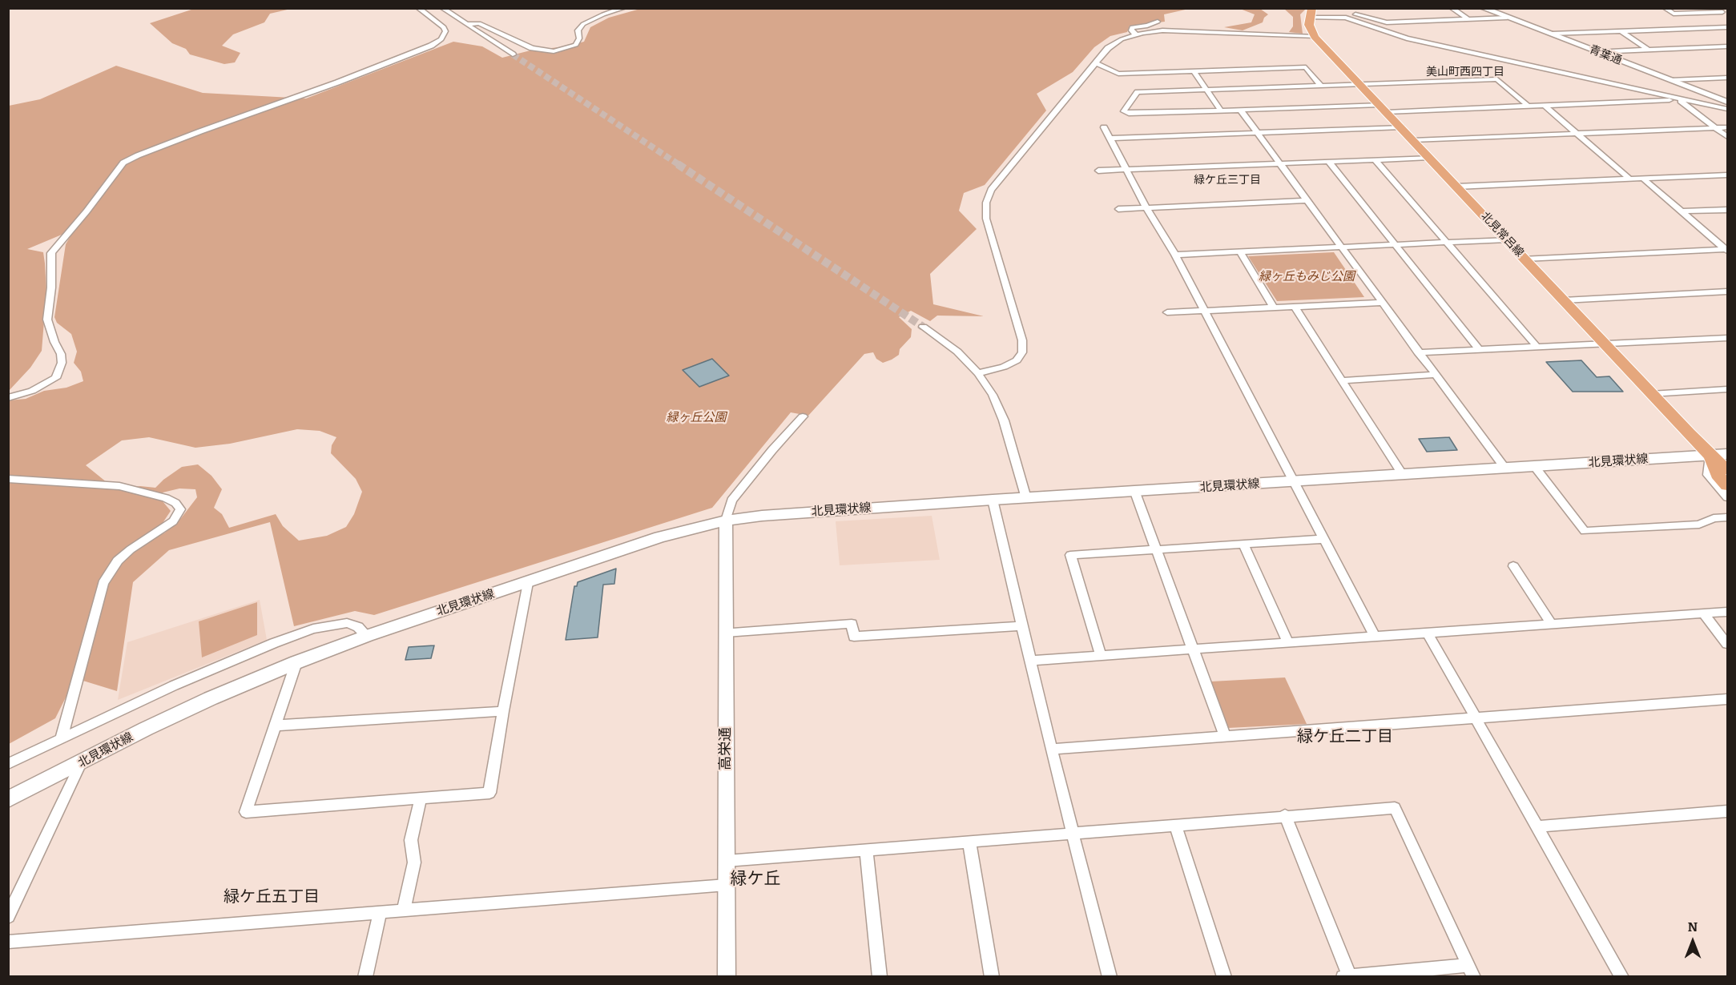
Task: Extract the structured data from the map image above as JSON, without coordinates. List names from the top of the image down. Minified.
{"streets":{"main road":["北見常呂線","北見環状線"],"street":["青葉通","高栄通"]},"crossings":[["北見常呂線","北見環状線"],["北見環状線","高栄通"]],"districts":["美山町西四丁目","緑ケ丘三丁目","緑ケ丘二丁目","緑ケ丘","緑ケ丘五丁目"],"parks":["緑ヶ丘もみじ公園","緑ヶ丘公園"],"north":"top"}
